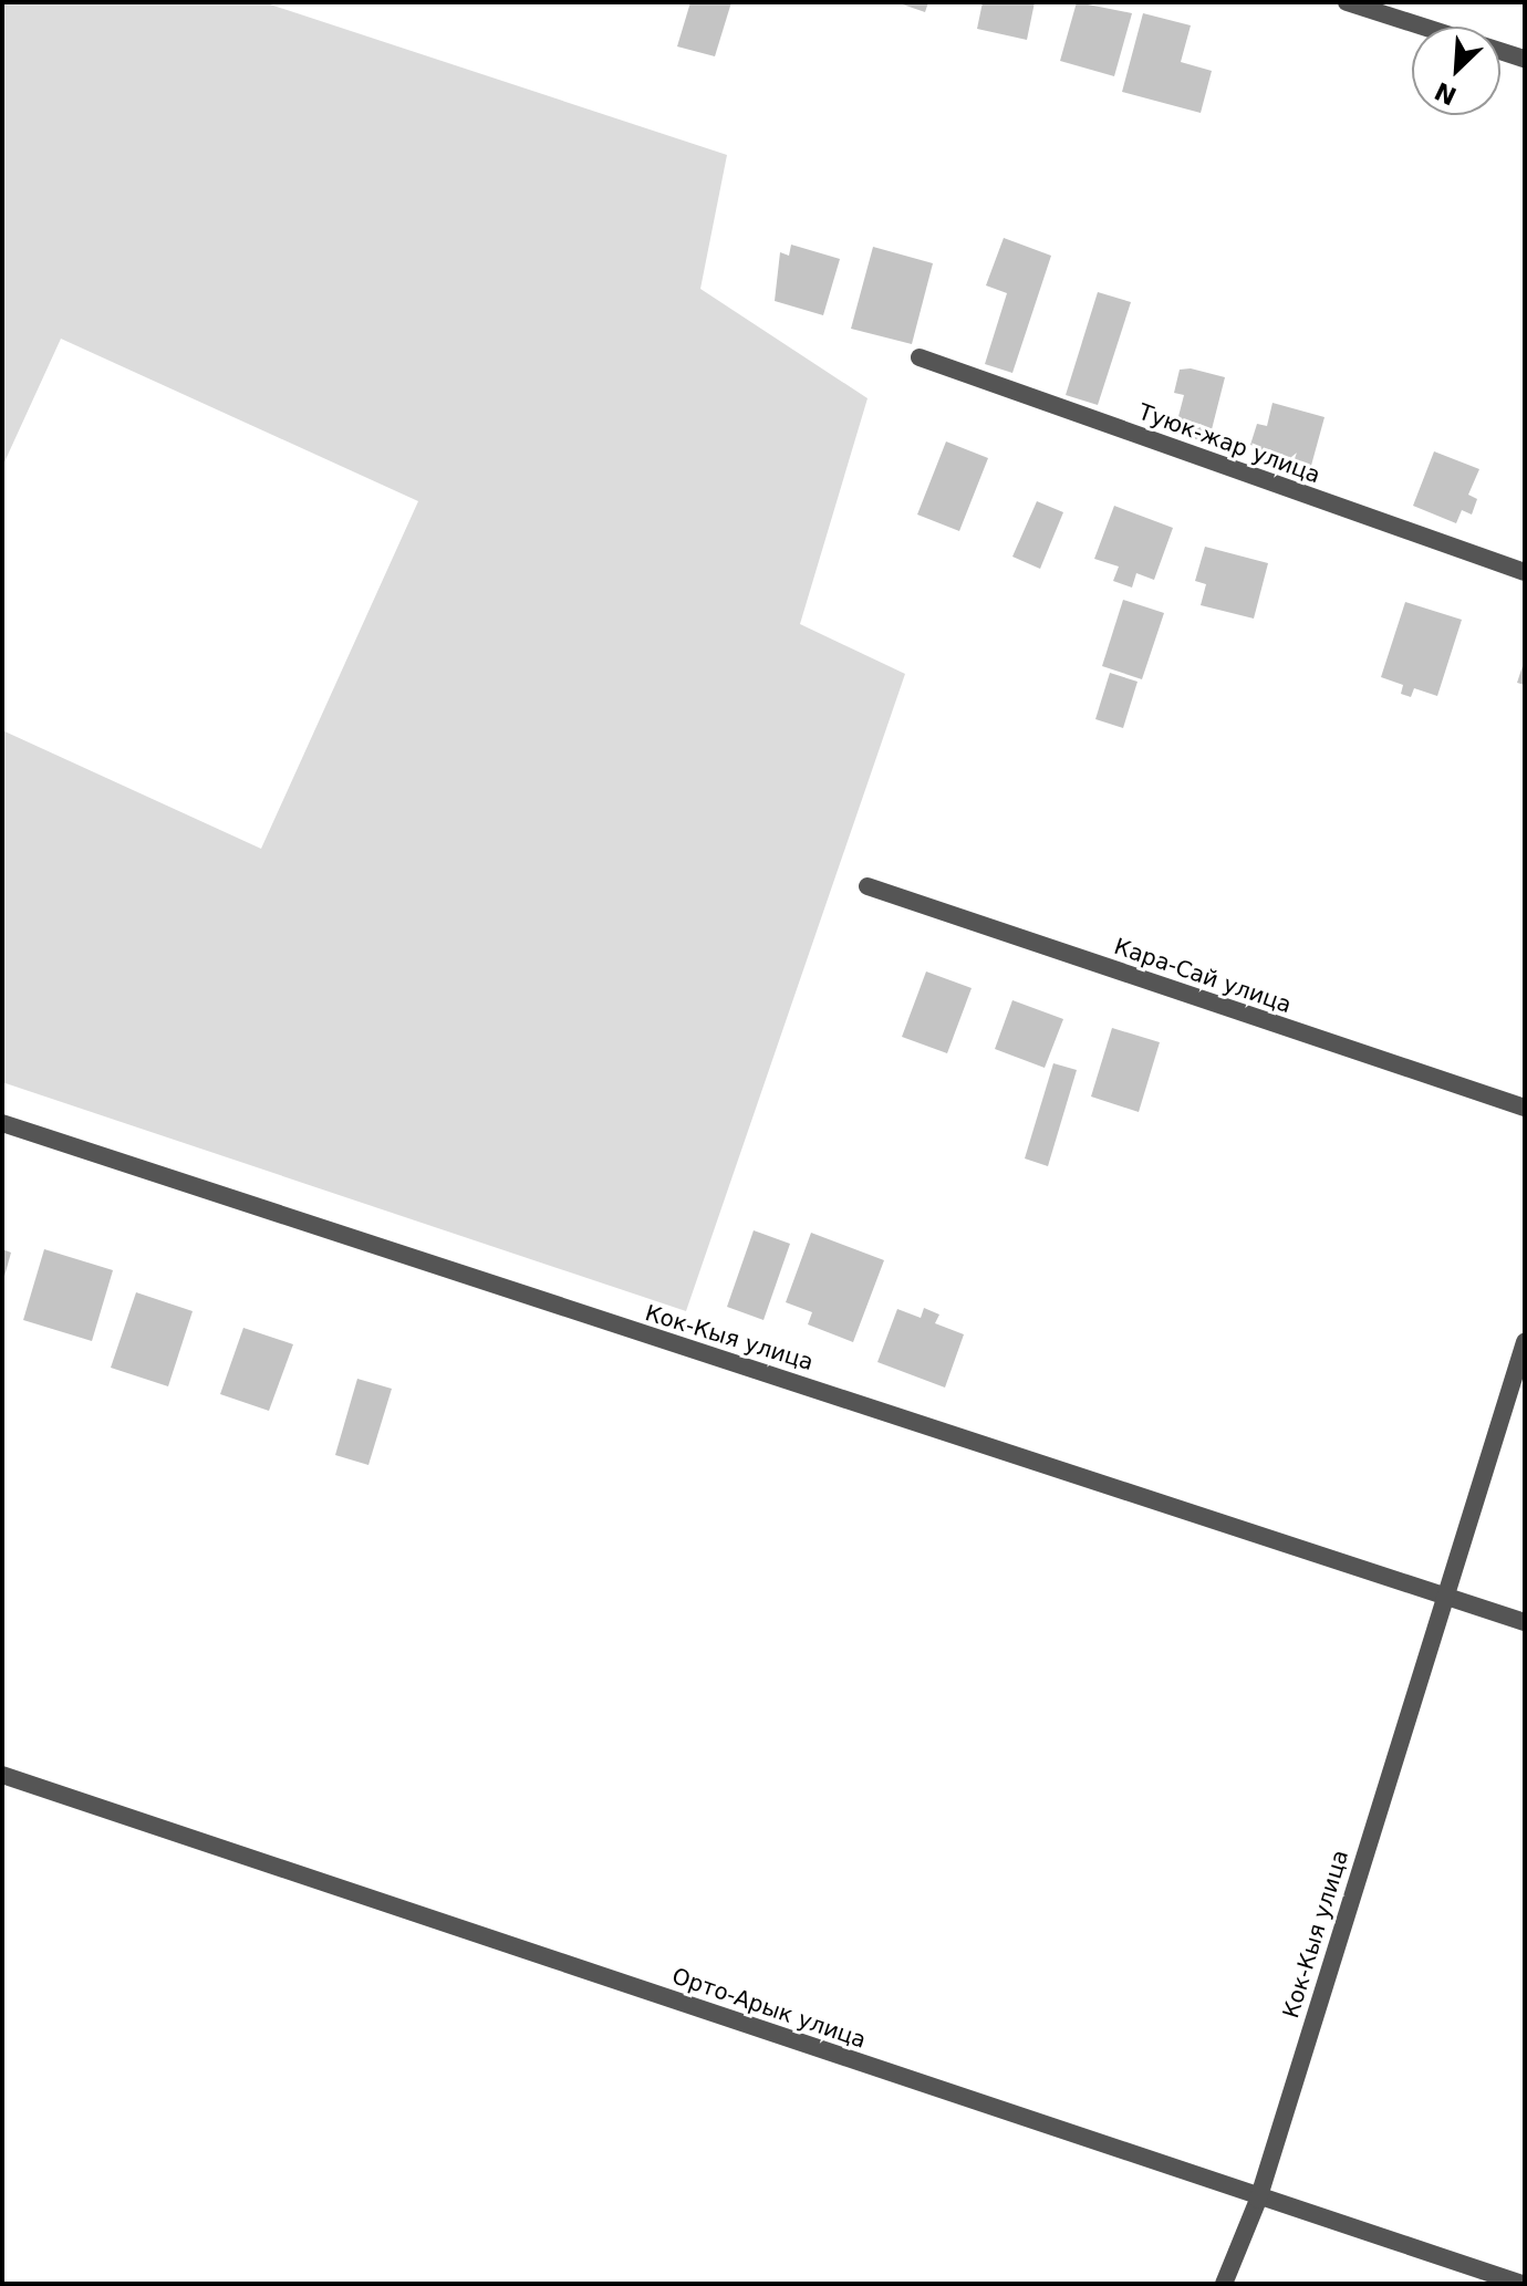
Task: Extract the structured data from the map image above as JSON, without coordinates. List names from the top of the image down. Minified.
{"streets":{"street":["Туюк-жар улица","Кара-Сай улица","Кок-Кыя улица","Орто-Арык улица"]},"crossings":[["Кок-Кыя улица","Орто-Арык улица"]],"north":"bottom left"}
